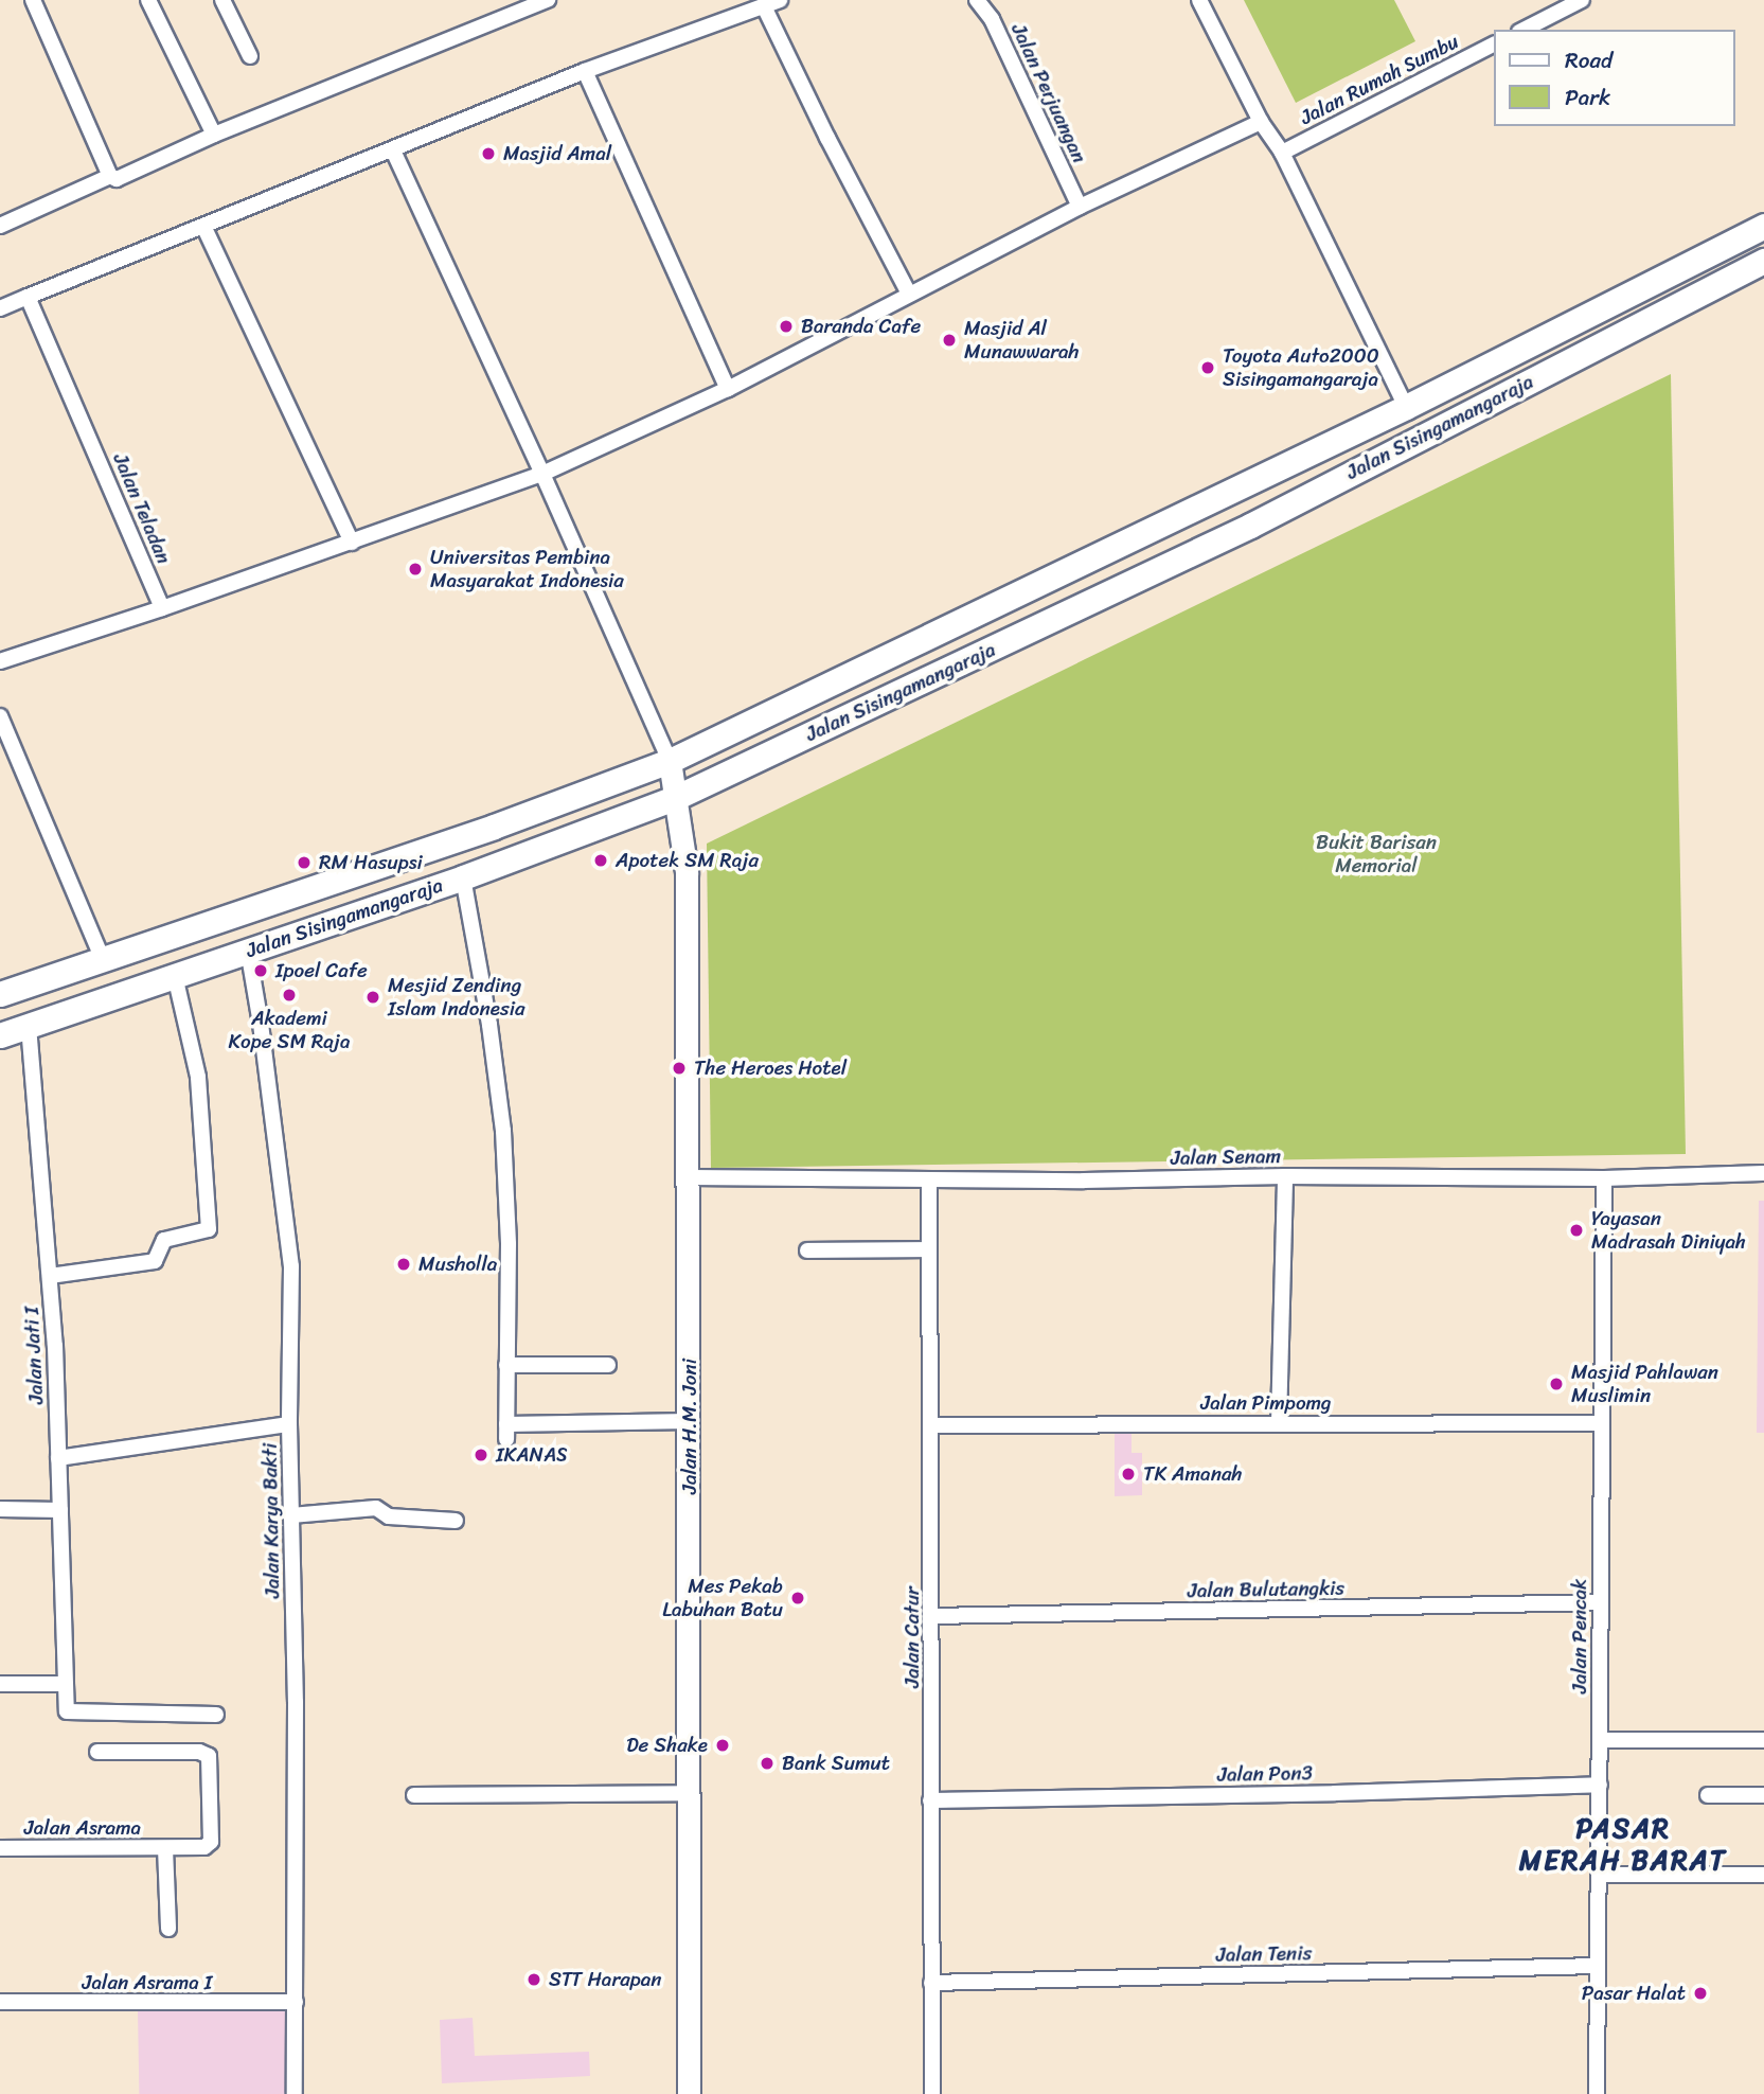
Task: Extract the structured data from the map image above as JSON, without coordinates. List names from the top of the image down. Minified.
{"streets":{"main road":["Jalan Sisingamangaraja"],"street":["Jalan Rumah Sumbu","Jalan Perjuangan","Jalan Teladan","Jalan Senam","Jalan Jati I","Jalan Pimpomg","Jalan H.M. Joni","Jalan Karya Bakti","Jalan Bulutangkis","Jalan Pencak","Jalan Catur","Jalan Pon3","Jalan Asrama","Jalan Tenis","Jalan Asrama I"]},"crossings":[["Jalan Sisingamangaraja","Jalan Jati I"],["Jalan Sisingamangaraja","Jalan H.M. Joni"],["Jalan Sisingamangaraja","Jalan Karya Bakti"],["Jalan Senam","Jalan H.M. Joni"],["Jalan Senam","Jalan Pencak"],["Jalan Senam","Jalan Catur"],["Jalan Pimpomg","Jalan Pencak"],["Jalan Pimpomg","Jalan Catur"],["Jalan Karya Bakti","Jalan Asrama I"],["Jalan Bulutangkis","Jalan Pencak"],["Jalan Bulutangkis","Jalan Catur"],["Jalan Pencak","Jalan Pon3"],["Jalan Pencak","Jalan Tenis"],["Jalan Catur","Jalan Pon3"],["Jalan Catur","Jalan Tenis"]],"districts":["PASAR MERAH BARAT"],"parks":["Bukit Barisan Memorial"],"places":["Masjid Amal","Baranda Cafe","Masjid Al Munawwarah","Toyota Auto2000 Sisingamangaraja","Universitas Pembina Masyarakat Indonesia","Apotek SM Raja","RM Hasupsi","Ipoel Cafe","Akademi Kope SM Raja","Mesjid Zending Islam Indonesia","The Heroes Hotel","Yayasan Madrasah Diniyah","Musholla","Masjid Pahlawan Muslimin","IKANAS","TK Amanah","Mes Pekab Labuhan Batu","De Shake","Bank Sumut","STT Harapan","Pasar Halat"],"legend":["Road","Park"]}
